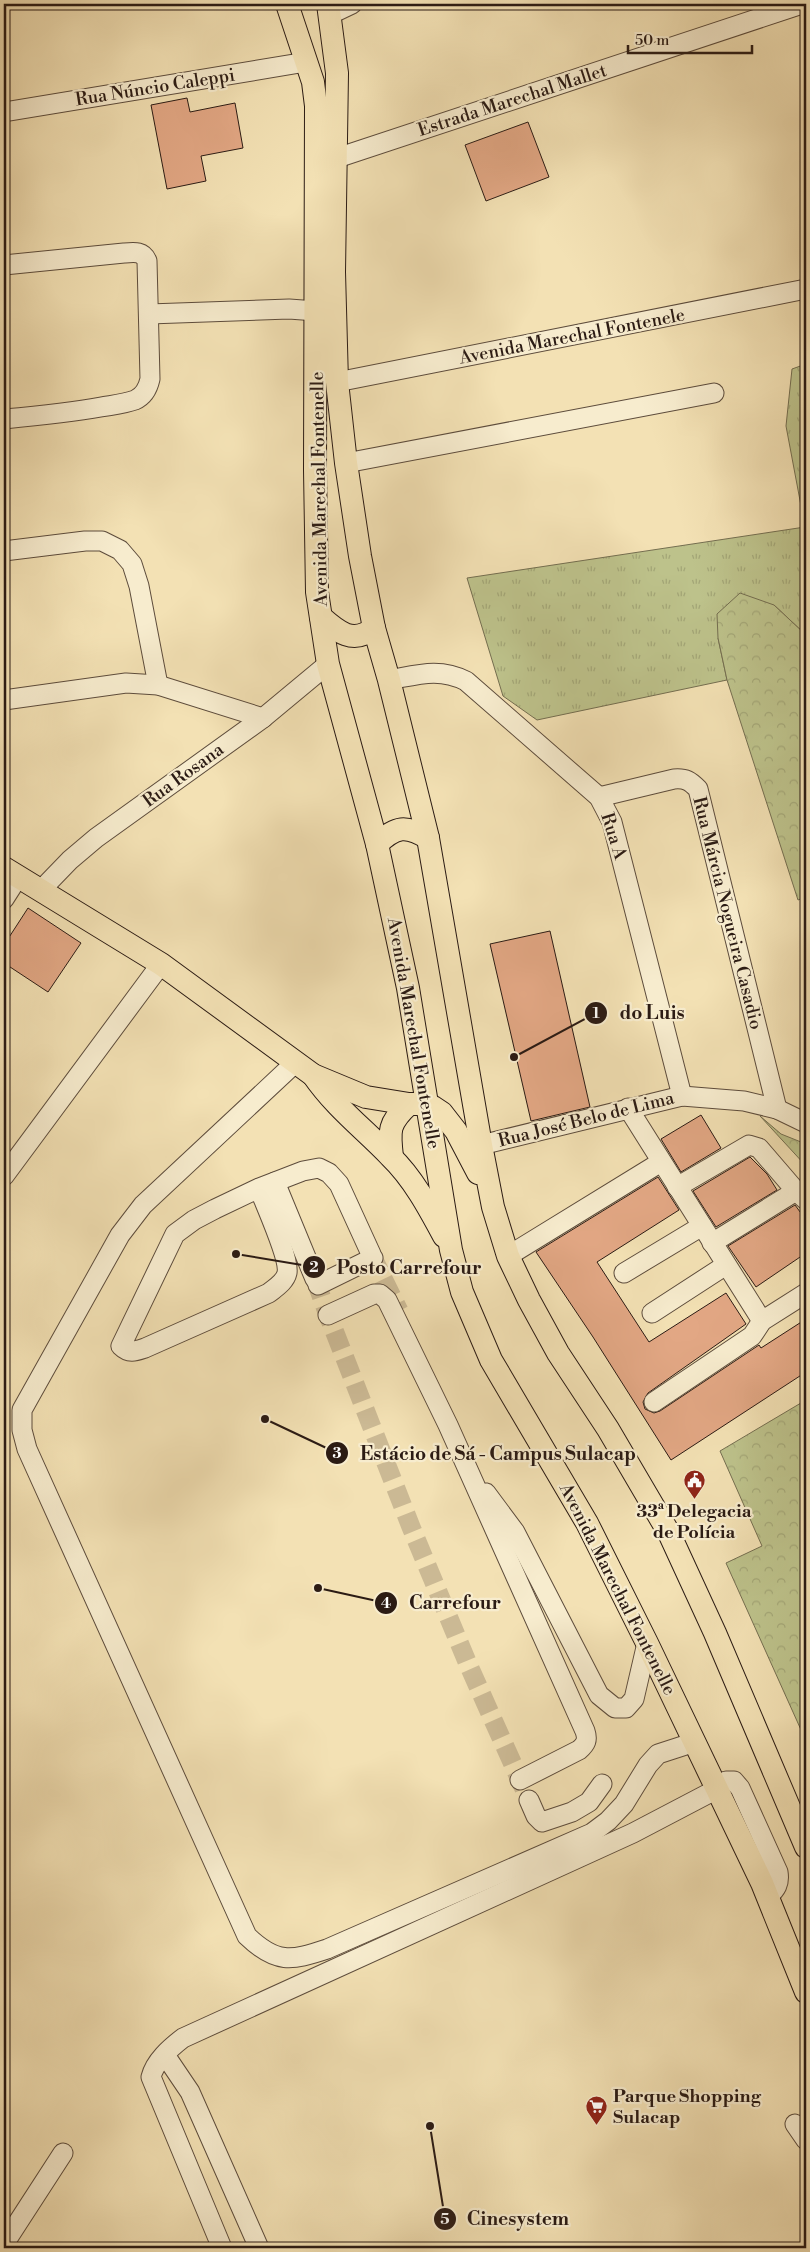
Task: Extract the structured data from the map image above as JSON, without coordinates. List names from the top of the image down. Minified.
{"streets":{"main road":["Avenida Marechal Fontenelle"],"street":["Rua Núncio Caleppi","Estrada Marechal Mallet","Avenida Marechal Fontenele","Rua Rosana","Rua A","Rua Márcia Nogueira Casadio","Rua José Belo de Lima"]},"crossings":[["Rua Núncio Caleppi","Avenida Marechal Fontenelle"],["Estrada Marechal Mallet","Avenida Marechal Fontenelle"],["Avenida Marechal Fontenele","Avenida Marechal Fontenelle"],["Avenida Marechal Fontenelle","Rua Rosana"],["Avenida Marechal Fontenelle","Rua A"],["Avenida Marechal Fontenelle","Rua José Belo de Lima"],["Rua A","Rua Márcia Nogueira Casadio"],["Rua A","Rua José Belo de Lima"],["Rua Márcia Nogueira Casadio","Rua José Belo de Lima"]],"places":{"other":["do Luis","Posto Carrefour","Estácio de Sá - Campus Sulacap","Carrefour","Cinesystem"],"public building":["33ª Delegacia de Polícia"],"supermarket":["Parque Shopping Sulacap"]},"scale_bar":"50 m"}
